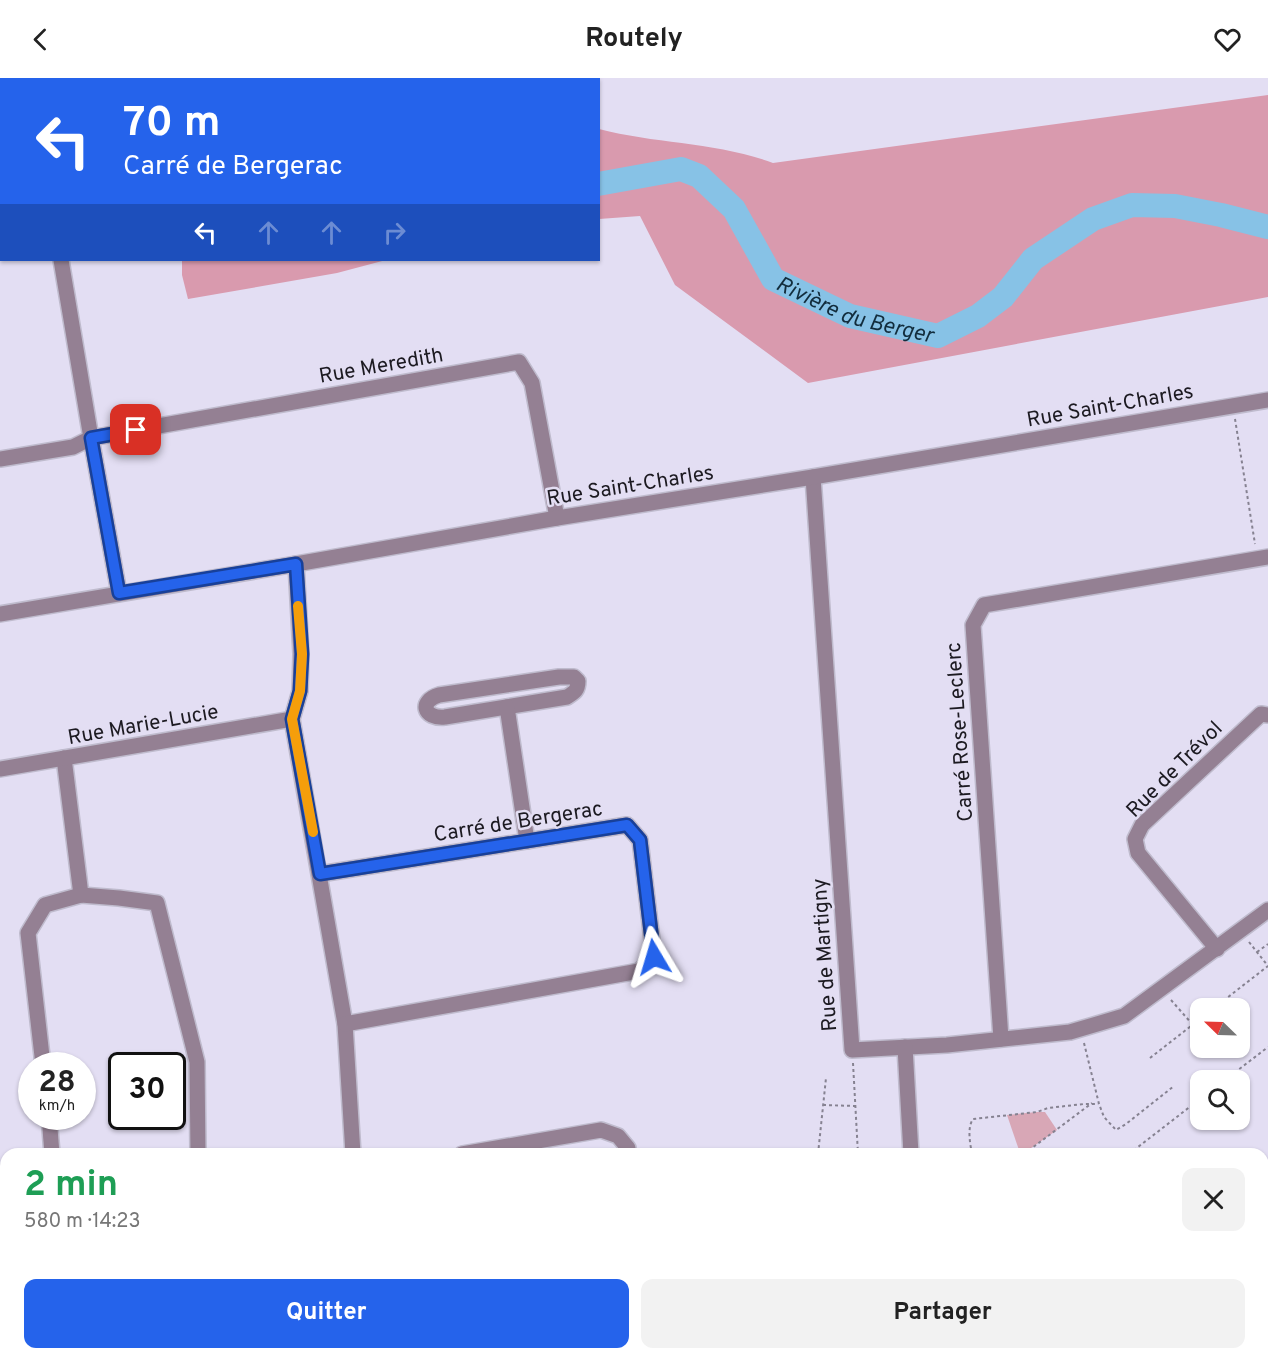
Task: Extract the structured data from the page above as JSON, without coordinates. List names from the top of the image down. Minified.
{"streets":{"street":["Rue Meredith","Rue Saint-Charles","Rue Marie-Lucie","Carré Rose-Leclerc","Rue de Trévol","Carré de Bergerac","Rue de Martigny"]},"crossings":[["Rue Meredith","Rue Saint-Charles"],["Rue Saint-Charles","Rue de Martigny"],["Carré Rose-Leclerc","Rue de Martigny"],["Rue de Trévol","Rue de Martigny"]],"water":["Rivière du Berger"],"north":"top left","page":{"header":"Routely","turn":["70 m","Carré de Bergerac"],"speed":"28 km/h","limit":"30","heading":["2 min","580 m · 14:23"],"buttons":["Quitter","Partager"]}}
